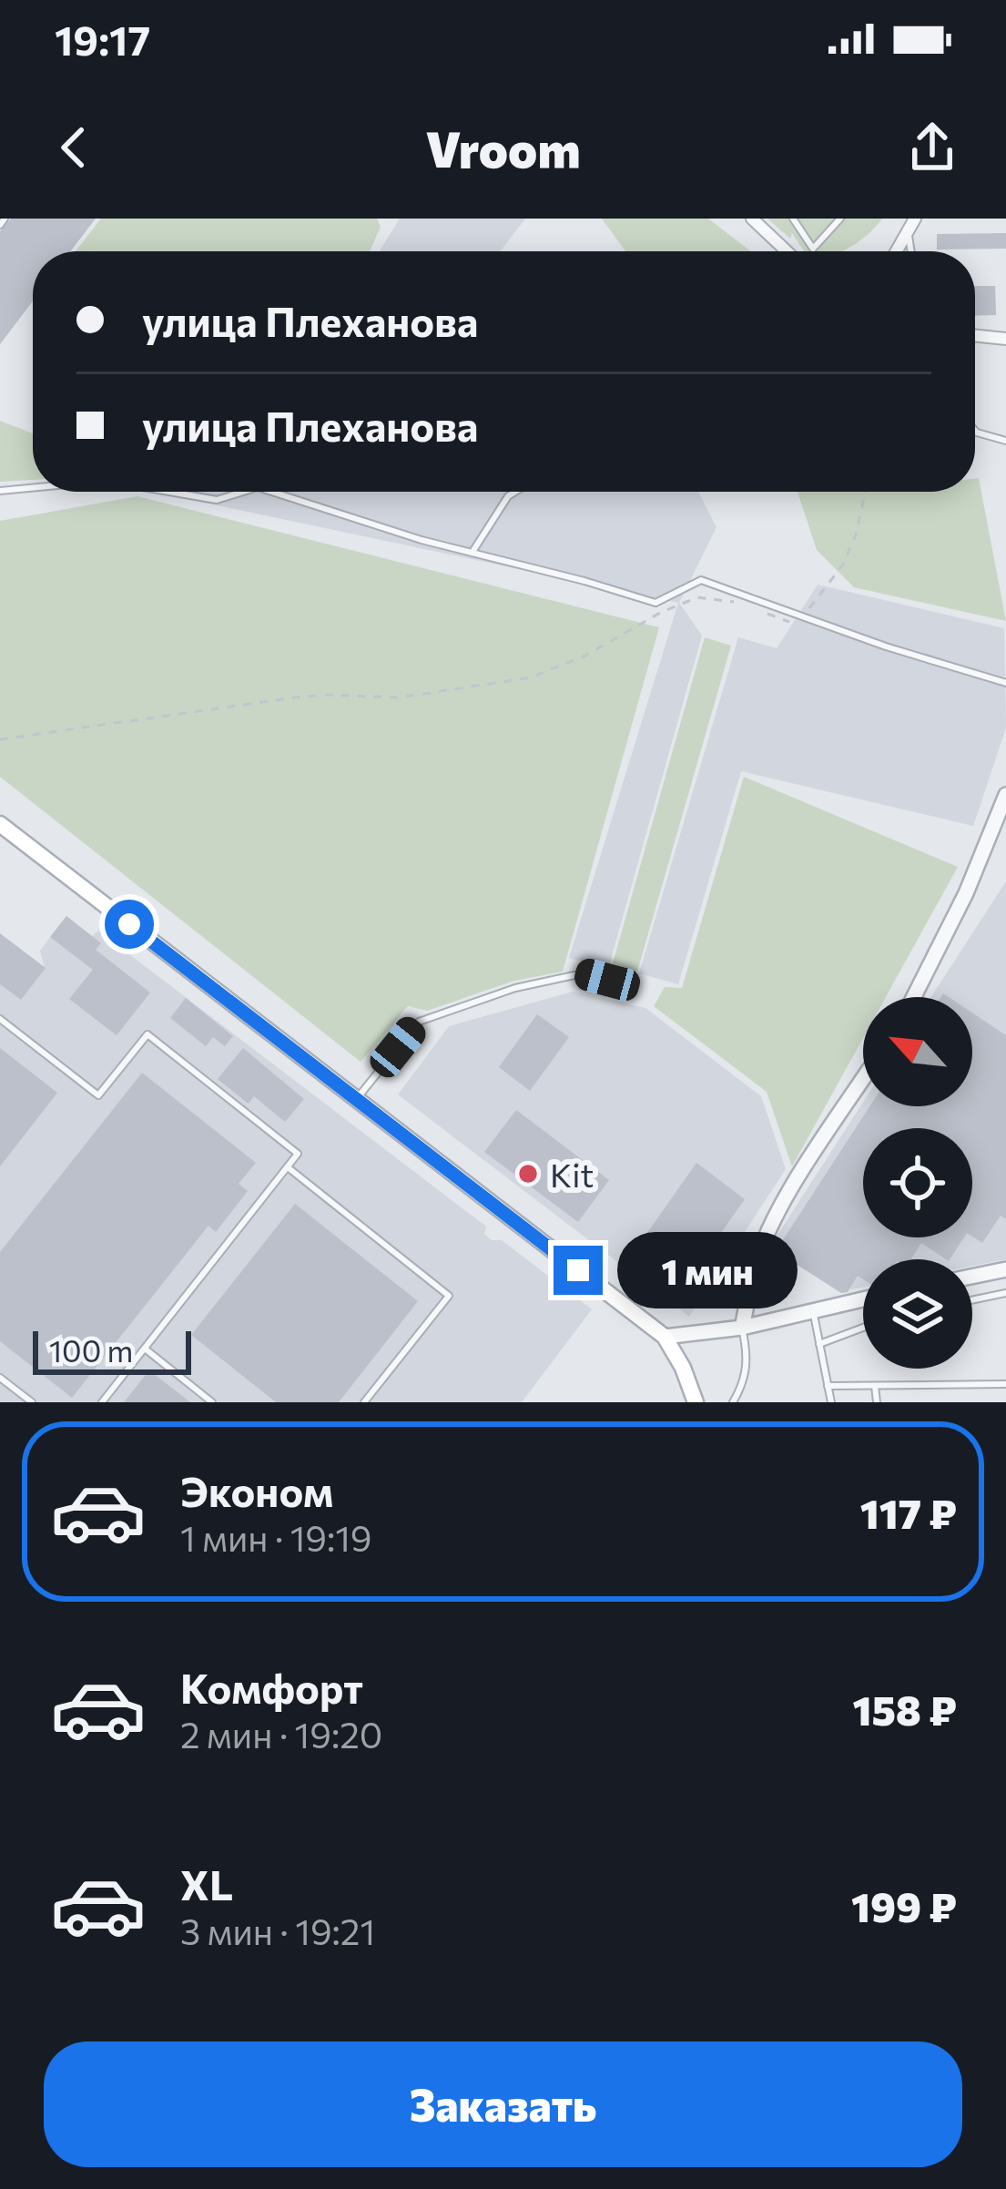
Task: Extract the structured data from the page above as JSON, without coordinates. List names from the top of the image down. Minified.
{"places":["Kit"],"scale_bar":"100 m","north":"top left","page":{"status":"19:17","header":"Vroom","banner":["улица Плеханова","улица Плеханова"],"bubble":"1 мин","scale":"100 m","list":[{"name":"Эконом","note":"1 мин · 19:19","value":"117 ₽"},{"name":"Комфорт","note":"2 мин · 19:20","value":"158 ₽"},{"name":"XL","note":"3 мин · 19:21","value":"199 ₽"}],"buttons":"Заказать"}}
